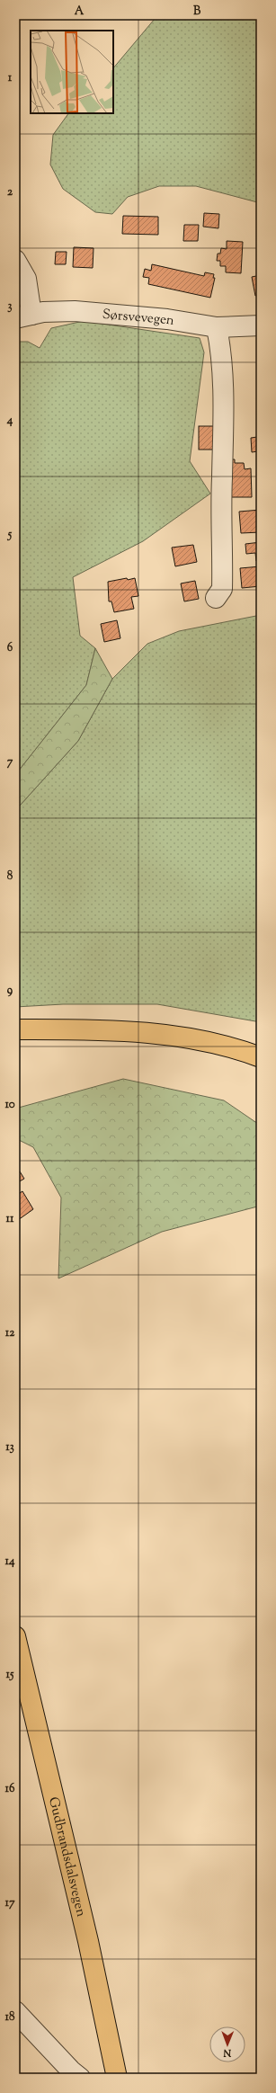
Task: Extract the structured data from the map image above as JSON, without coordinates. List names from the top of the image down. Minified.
{"streets":{"main road":["Gudbrandsdalsvegen"],"street":["Sørsvevegen"]},"north":"bottom","grid":{"columns":["A","B"],"rows":["1","2","3","4","5","6","7","8","9","10","11","12","13","14","15","16","17","18"]}}
